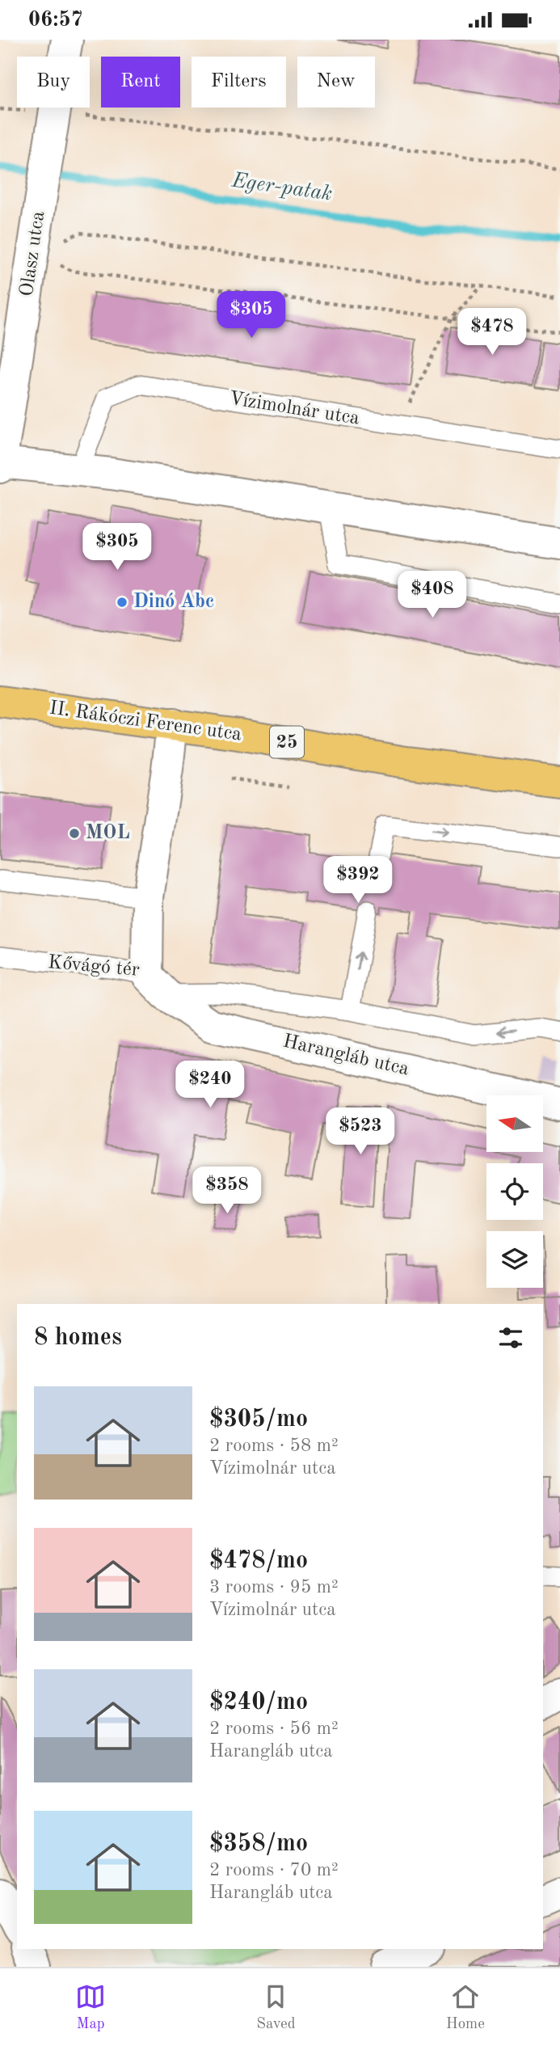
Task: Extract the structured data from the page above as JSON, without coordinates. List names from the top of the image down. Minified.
{"streets":{"main road":["II. Rákóczi Ferenc utca","25"],"street":["Olasz utca","Kővágó tér","Harangláb utca"],"lane":["Vízimolnár utca"]},"crossings":[["II. Rákóczi Ferenc utca","Kővágó tér"],["Kővágó tér","Harangláb utca"]],"water":["Eger-patak"],"places":["Dinó Abc","MOL"],"north":"left","page":{"status":"06:57","chip":["Buy","Rent","Filters","New"],"price":["$305","$478","$305","$408","$392","$240","$523","$358"],"heading":"8 homes","list":[{"name":"$305/mo","note":"2 rooms · 58 m² · Vízimolnár utca"},{"name":"$478/mo","note":"3 rooms · 95 m² · Vízimolnár utca"},{"name":"$240/mo","note":"2 rooms · 56 m² · Harangláb utca"},{"name":"$358/mo","note":"2 rooms · 70 m² · Harangláb utca"}],"tabs":["Map","Saved","Home"]}}
